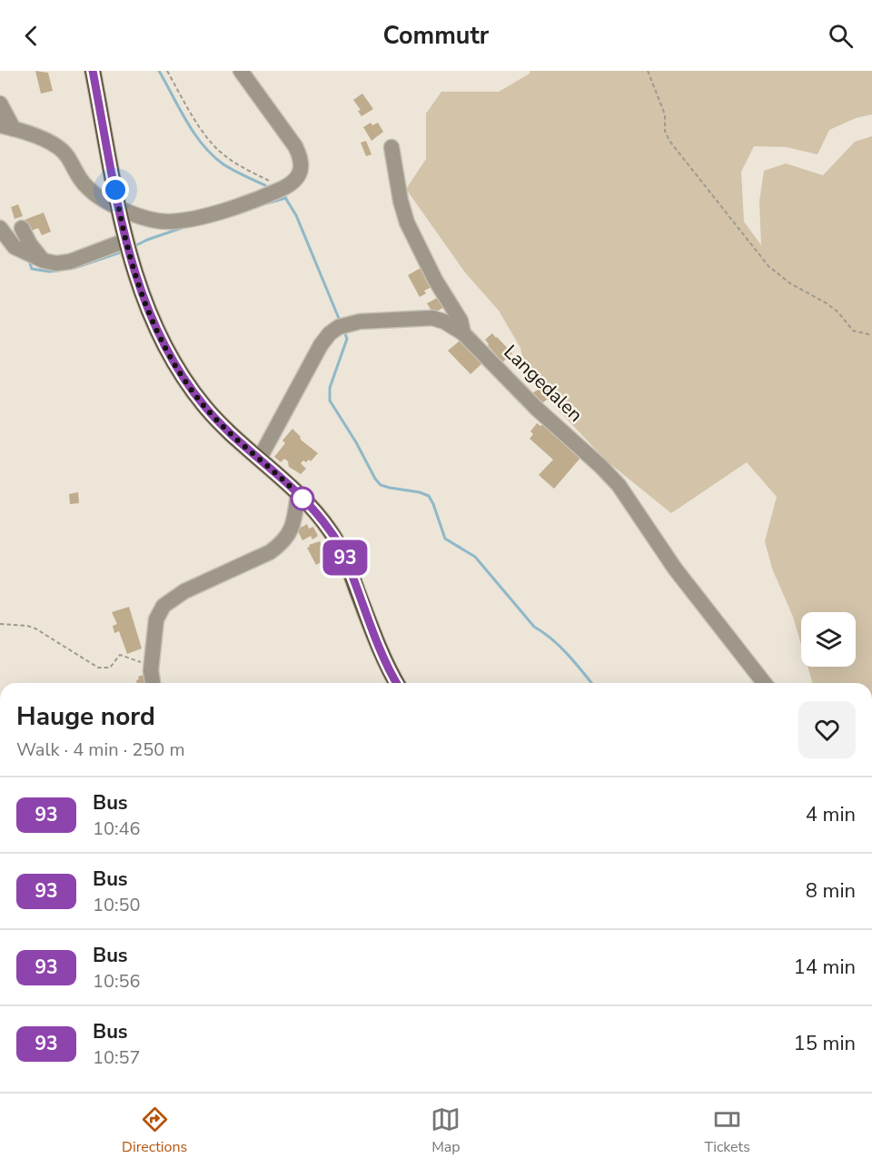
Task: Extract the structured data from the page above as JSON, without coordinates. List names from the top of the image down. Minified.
{"streets":{"street":["Langedalen"]},"lines":["bus line 93"],"page":{"header":"Commutr","on_map":"93","heading":["Hauge nord","Walk · 4 min · 250 m"],"list":[{"mark":"93","name":"Bus","note":"10:46","value":"4 min"},{"mark":"93","name":"Bus","note":"10:50","value":"8 min"},{"mark":"93","name":"Bus","note":"10:56","value":"14 min"},{"mark":"93","name":"Bus","note":"10:57","value":"15 min"}],"tabs":["Directions","Map","Tickets"]}}
